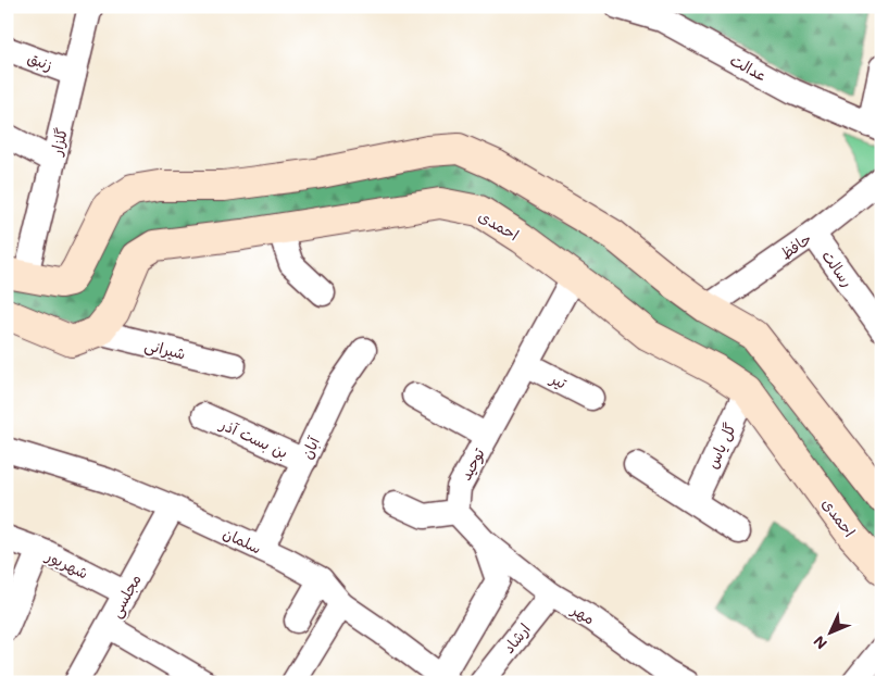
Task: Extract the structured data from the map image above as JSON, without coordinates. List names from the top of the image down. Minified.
{"streets":{"street":["زنبق","عدالت","گلزار","احمدی","حافظ","رسالت","شیرانی","تیر","بن بست آذر","گل یاس","آبان","توحید","سلمان","شهریور","مجلسی","مهر","ارشاد"]},"crossings":[["زنبق","گلزار"],["احمدی","شیرانی"],["احمدی","گل یاس"],["احمدی","توحید"],["حافظ","رسالت"],["تیر","توحید"],["بن بست آذر","آبان"],["آبان","سلمان"],["سلمان","مجلسی"],["شهریور","مجلسی"],["مهر","ارشاد"]],"north":"bottom left"}
